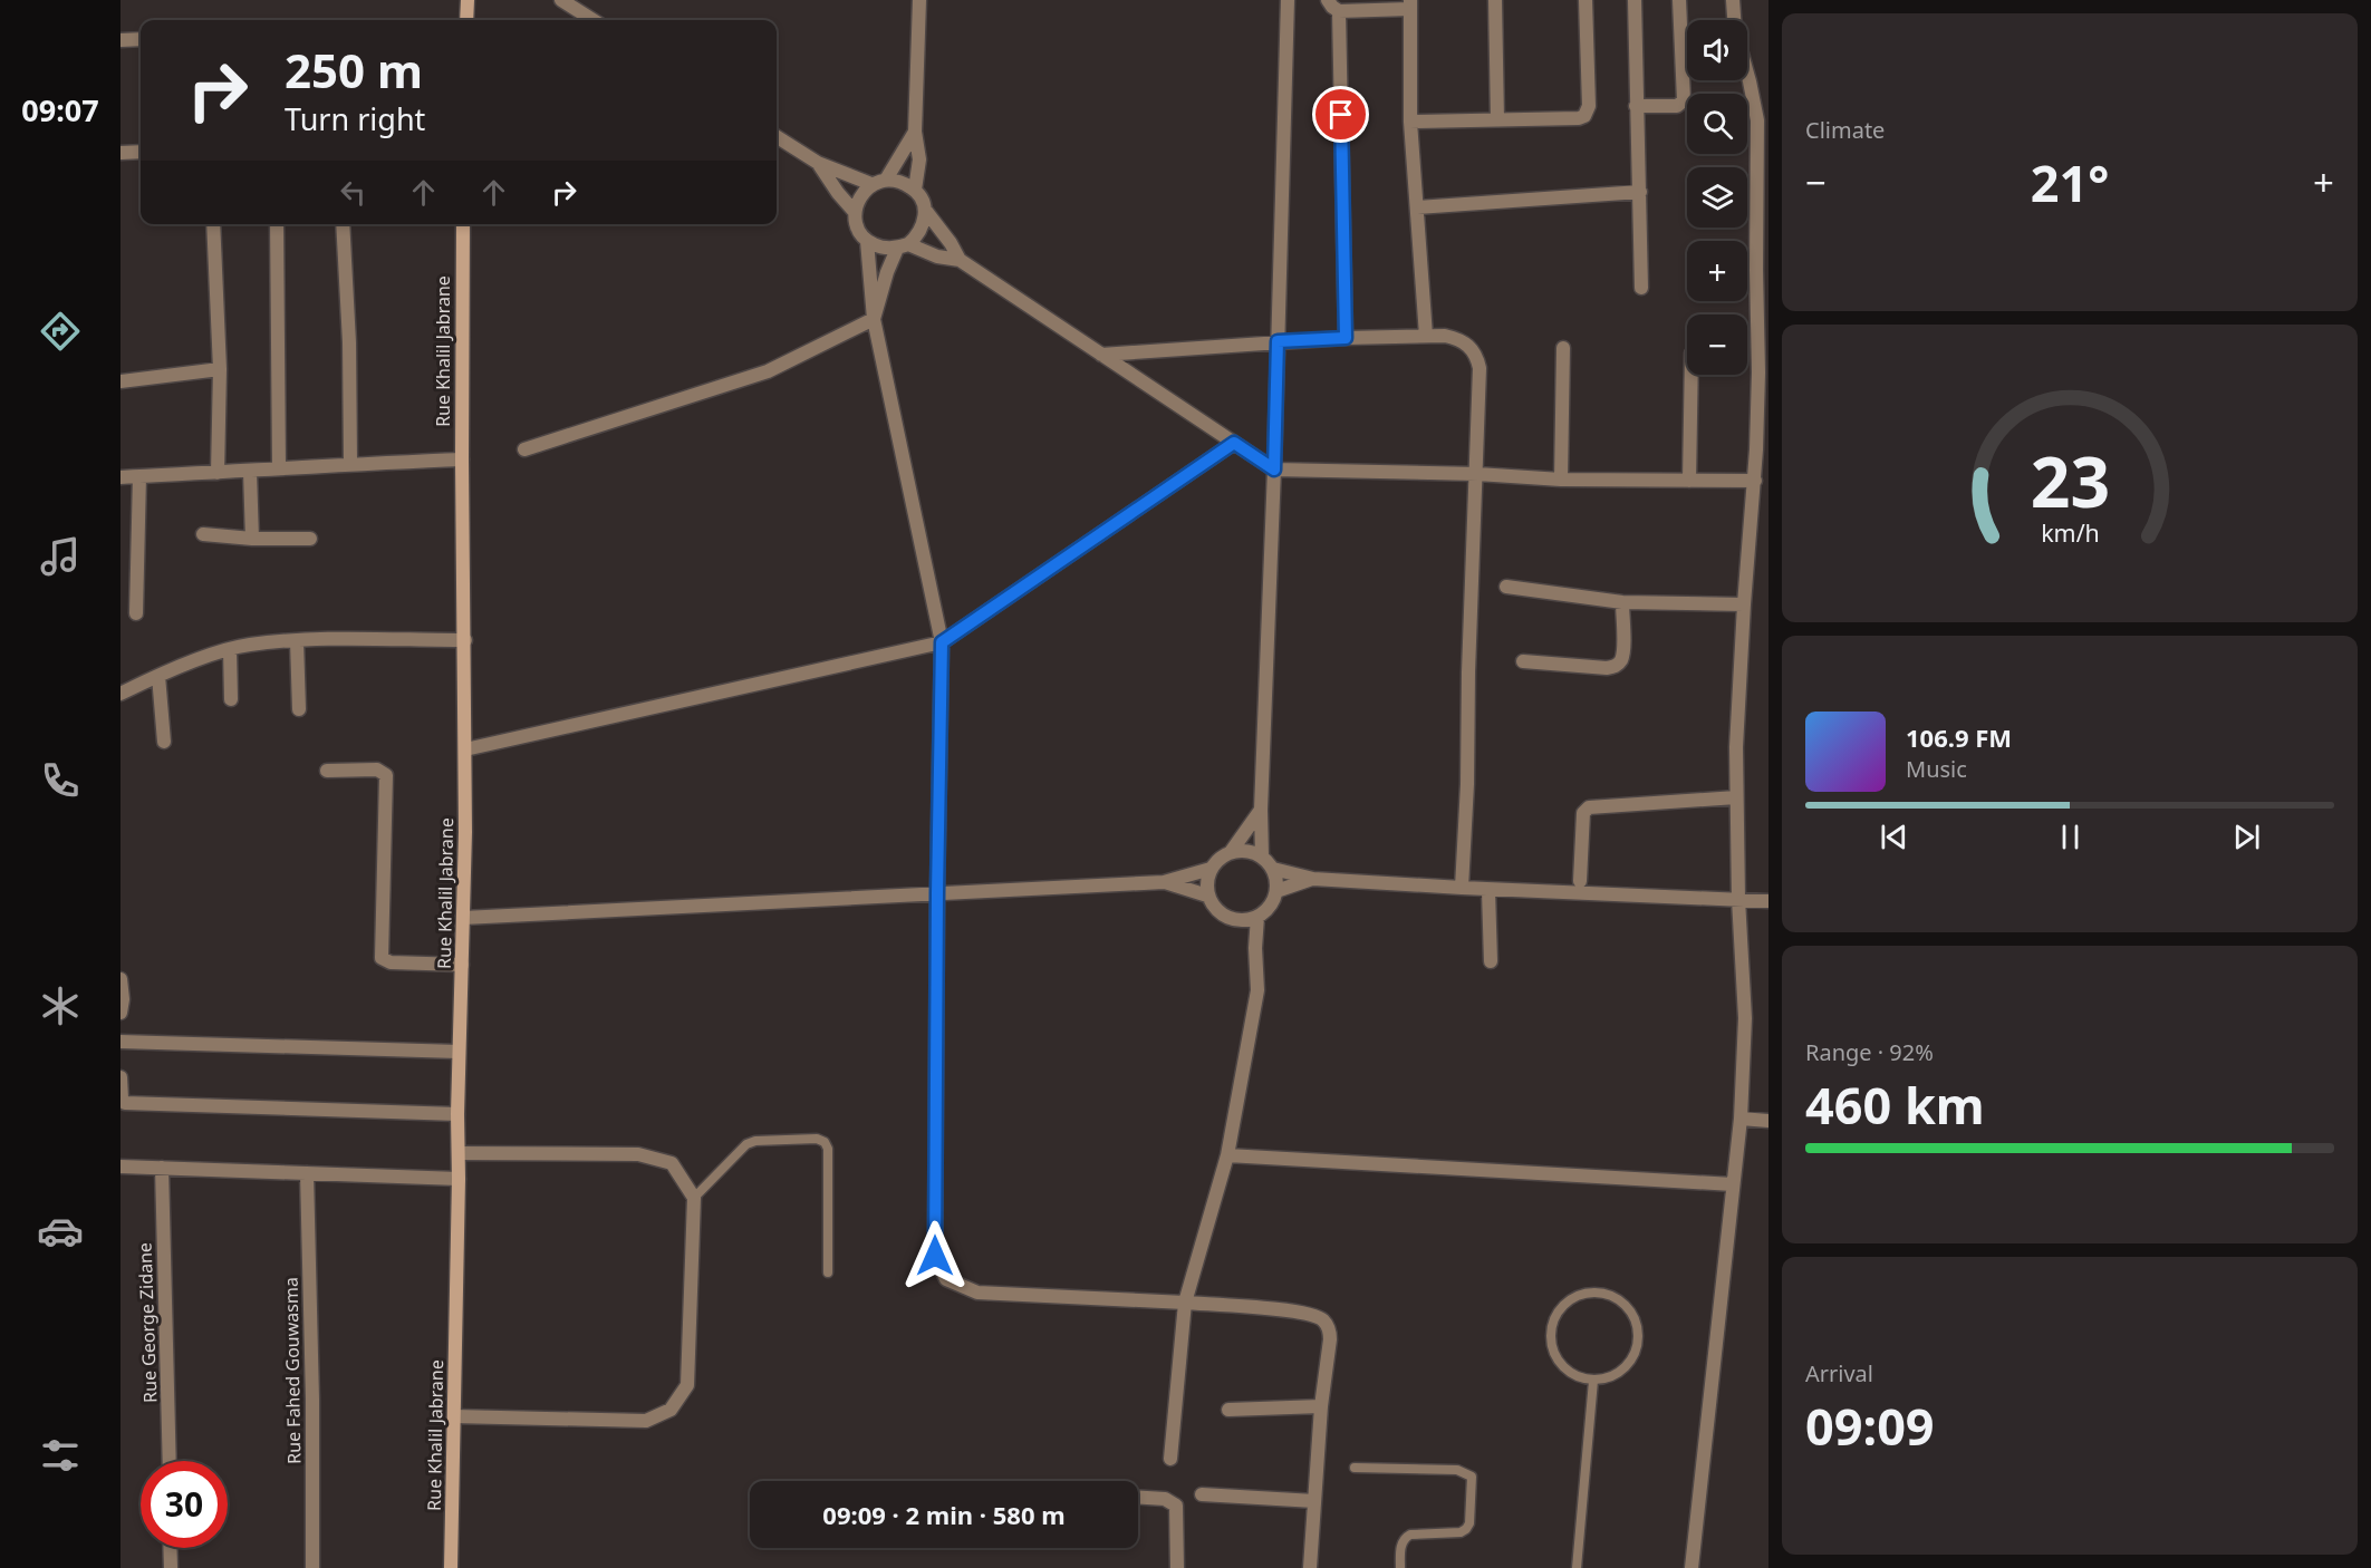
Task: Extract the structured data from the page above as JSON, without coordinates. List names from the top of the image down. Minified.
{"streets":{"street":["Rue Khalil Jabrane","Rue George Zidane","Rue Fahed Gouwasma"]},"page":{"tabs":"09:07","tile":["Climate",["Range · 92%","460 km"],["Arrival","09:09"]],"map_buttons":["+","−"],"turn":["250 m","Turn right"],"heat":["−","21°","+"],"song":["106.9 FM","Music"],"limit":"30","trip":"09:09 · 2 min · 580 m","gauge":["23","km/h"]}}
